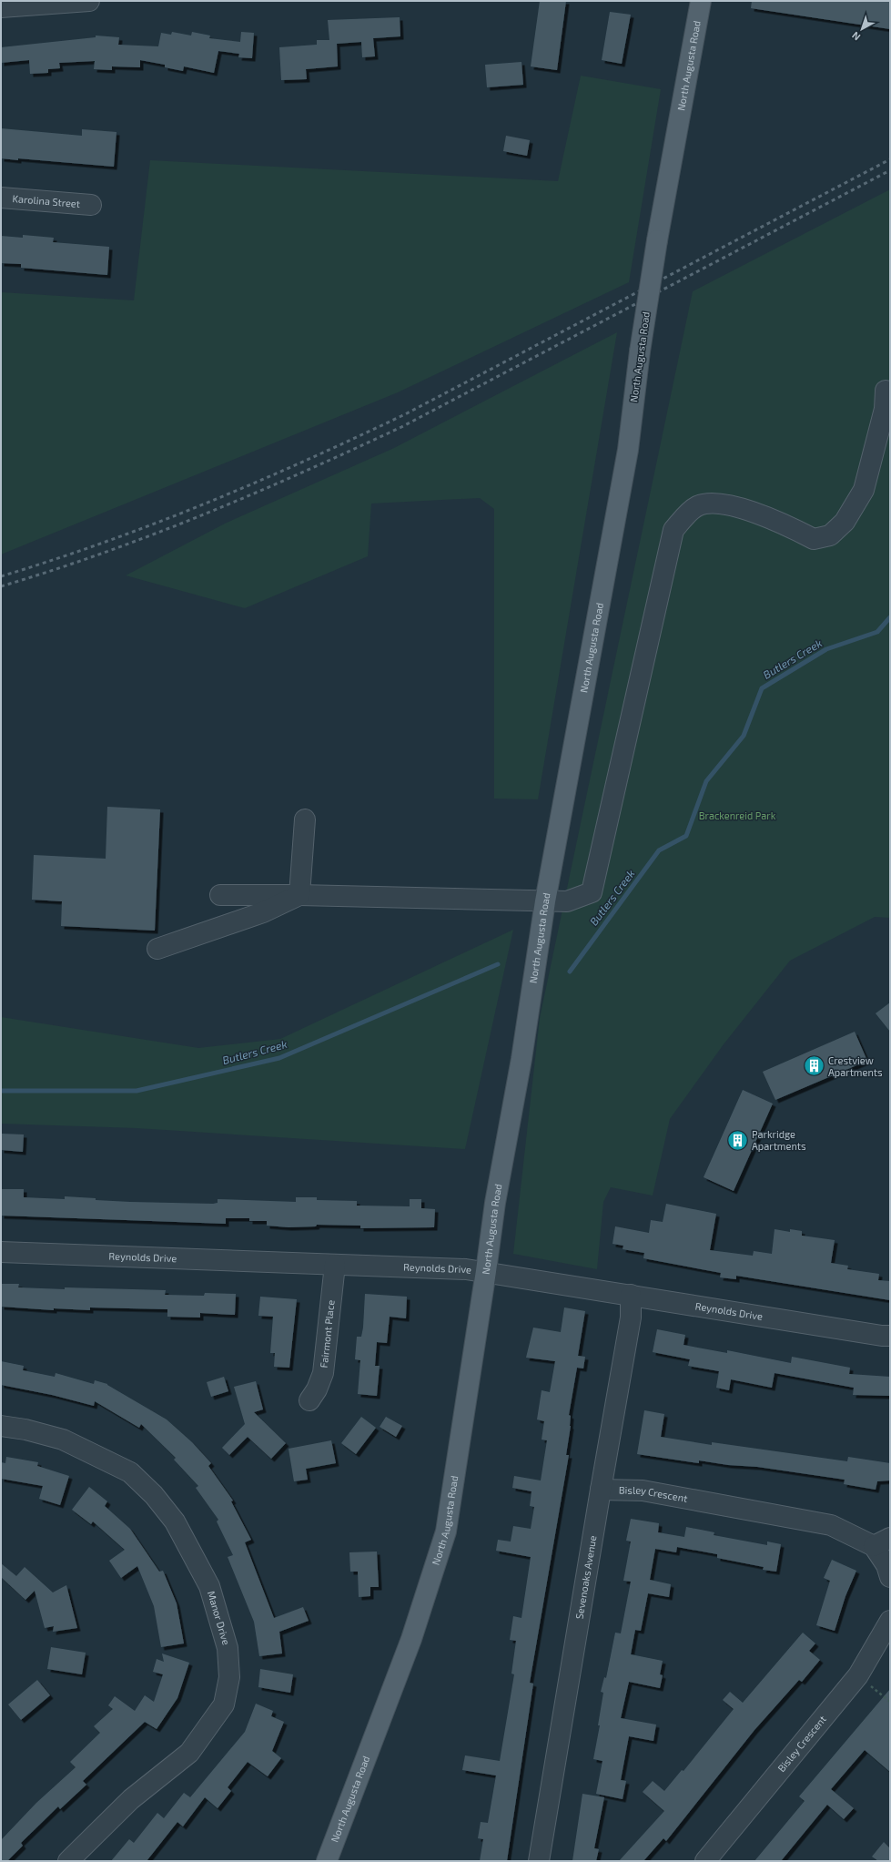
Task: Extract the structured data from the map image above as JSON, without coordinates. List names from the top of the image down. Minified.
{"streets":{"main road":["North Augusta Road"],"street":["Karolina Street","Reynolds Drive","Fairmont Place","Bisley Crescent","Sevenoaks Avenue","Manor Drive"]},"crossings":[["North Augusta Road","Reynolds Drive"],["Reynolds Drive","Fairmont Place"],["Reynolds Drive","Sevenoaks Avenue"],["Bisley Crescent","Sevenoaks Avenue"]],"water":["Butlers Creek"],"parks":["Brackenreid Park"],"places":{"building":["Crestview Apartments","Parkridge Apartments"]},"north":"bottom left"}
